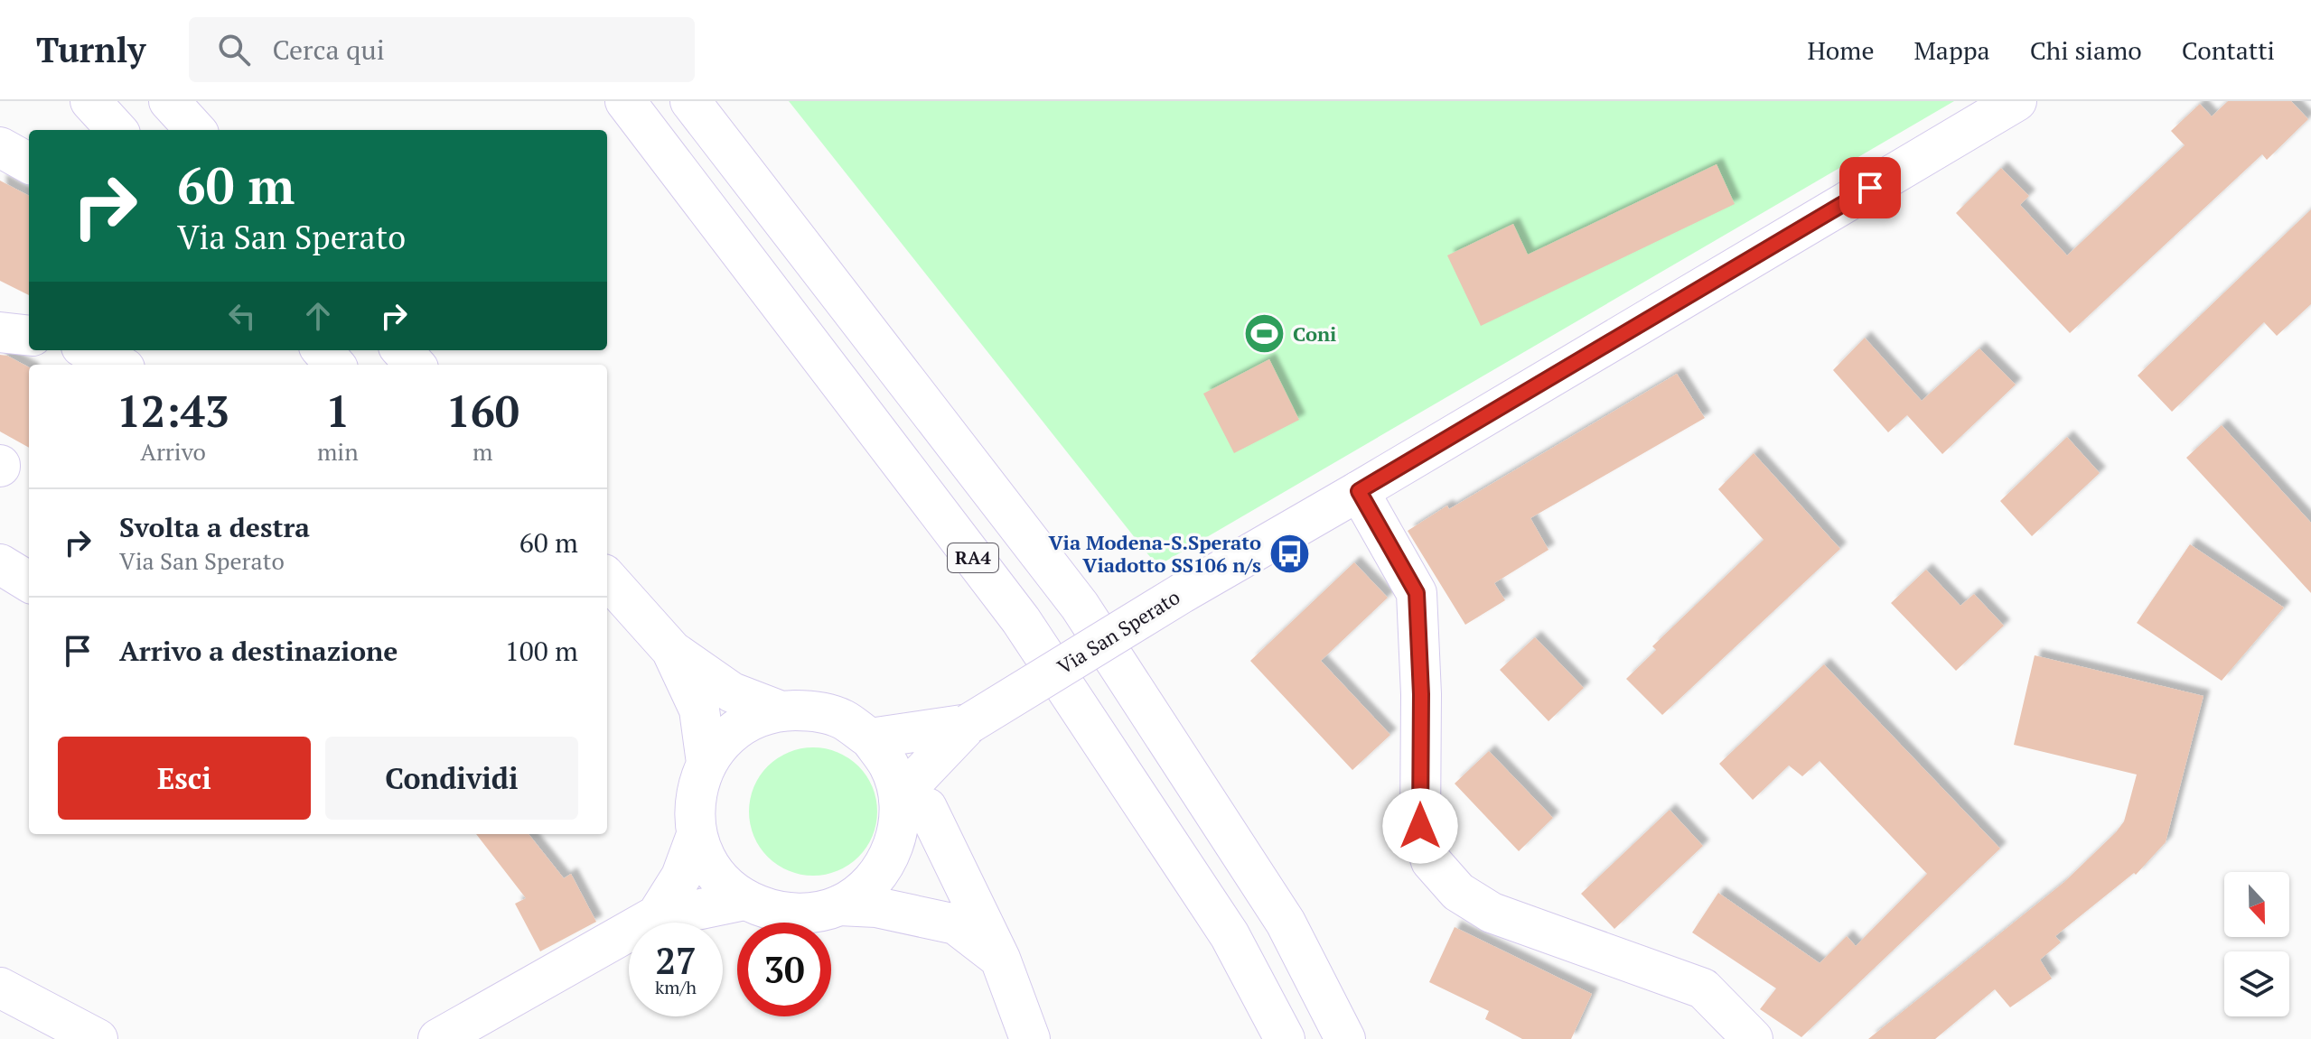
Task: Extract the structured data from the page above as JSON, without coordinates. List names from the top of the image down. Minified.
{"streets":{"main road":["RA4","Via San Sperato"]},"places":{"sports":["Coni"],"bus stop":["Via Modena-S.Sperato Viadotto SS106 n/s"]},"north":"bottom","page":{"header":"Turnly","search":"Cerca qui","nav":["Home","Mappa","Chi siamo","Contatti"],"turn":["60 m","Via San Sperato"],"eta":["12:43","Arrivo","1","min","160","m"],"list":[{"name":"Svolta a destra","note":"Via San Sperato","value":"60 m"},{"name":"Arrivo a destinazione","value":"100 m"}],"buttons":["Esci","Condividi"],"speed":"27 km/h","limit":"30"}}
